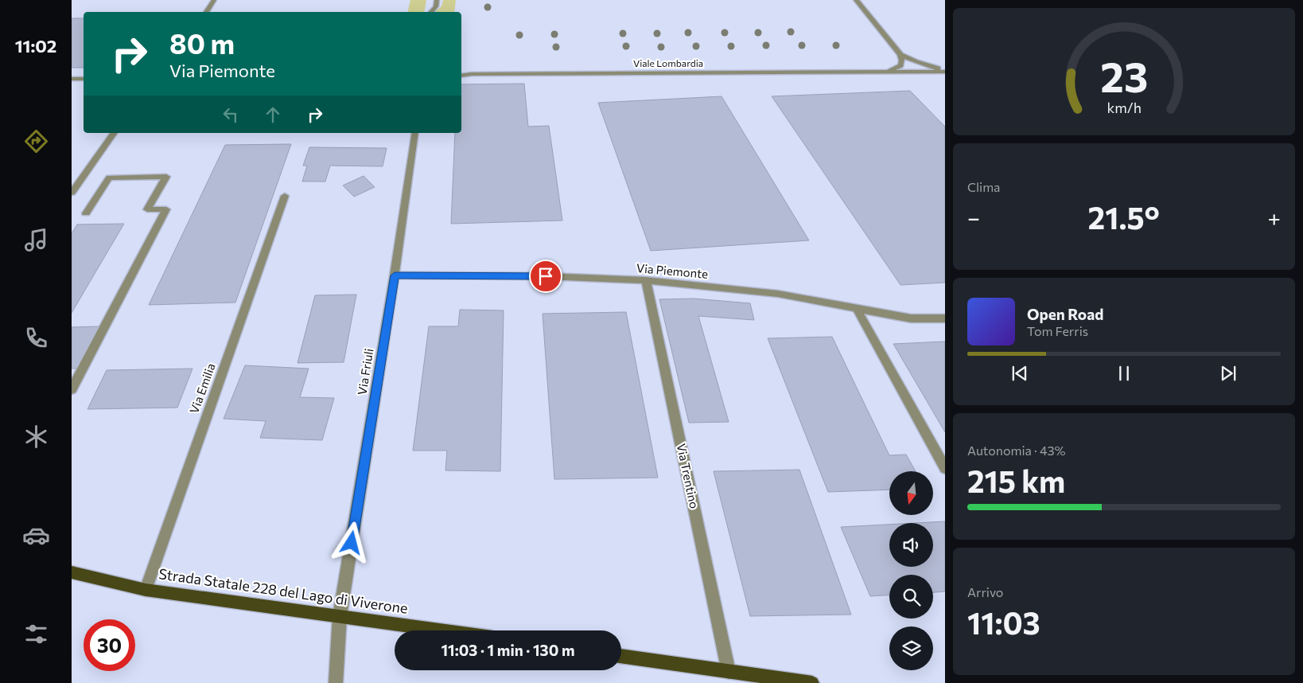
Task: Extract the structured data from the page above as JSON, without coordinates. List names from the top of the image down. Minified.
{"streets":{"main road":["Strada Statale 228 del Lago di Viverone"],"street":["Viale Lombardia","Via Piemonte","Via Friuli","Via Emilia","Via Trentino"]},"crossings":[["Via Piemonte","Via Friuli"],["Via Piemonte","Via Trentino"],["Via Friuli","Strada Statale 228 del Lago di Viverone"],["Via Emilia","Strada Statale 228 del Lago di Viverone"]],"north":"bottom","page":{"tabs":"11:02","turn":["80 m","Via Piemonte"],"tile":["Clima",["Autonomia · 43%","215 km"],["Arrivo","11:03"]],"heat":["−","21.5°","+"],"song":["Open Road","Tom Ferris"],"limit":"30","trip":"11:03 · 1 min · 130 m","gauge":["23","km/h"]}}
